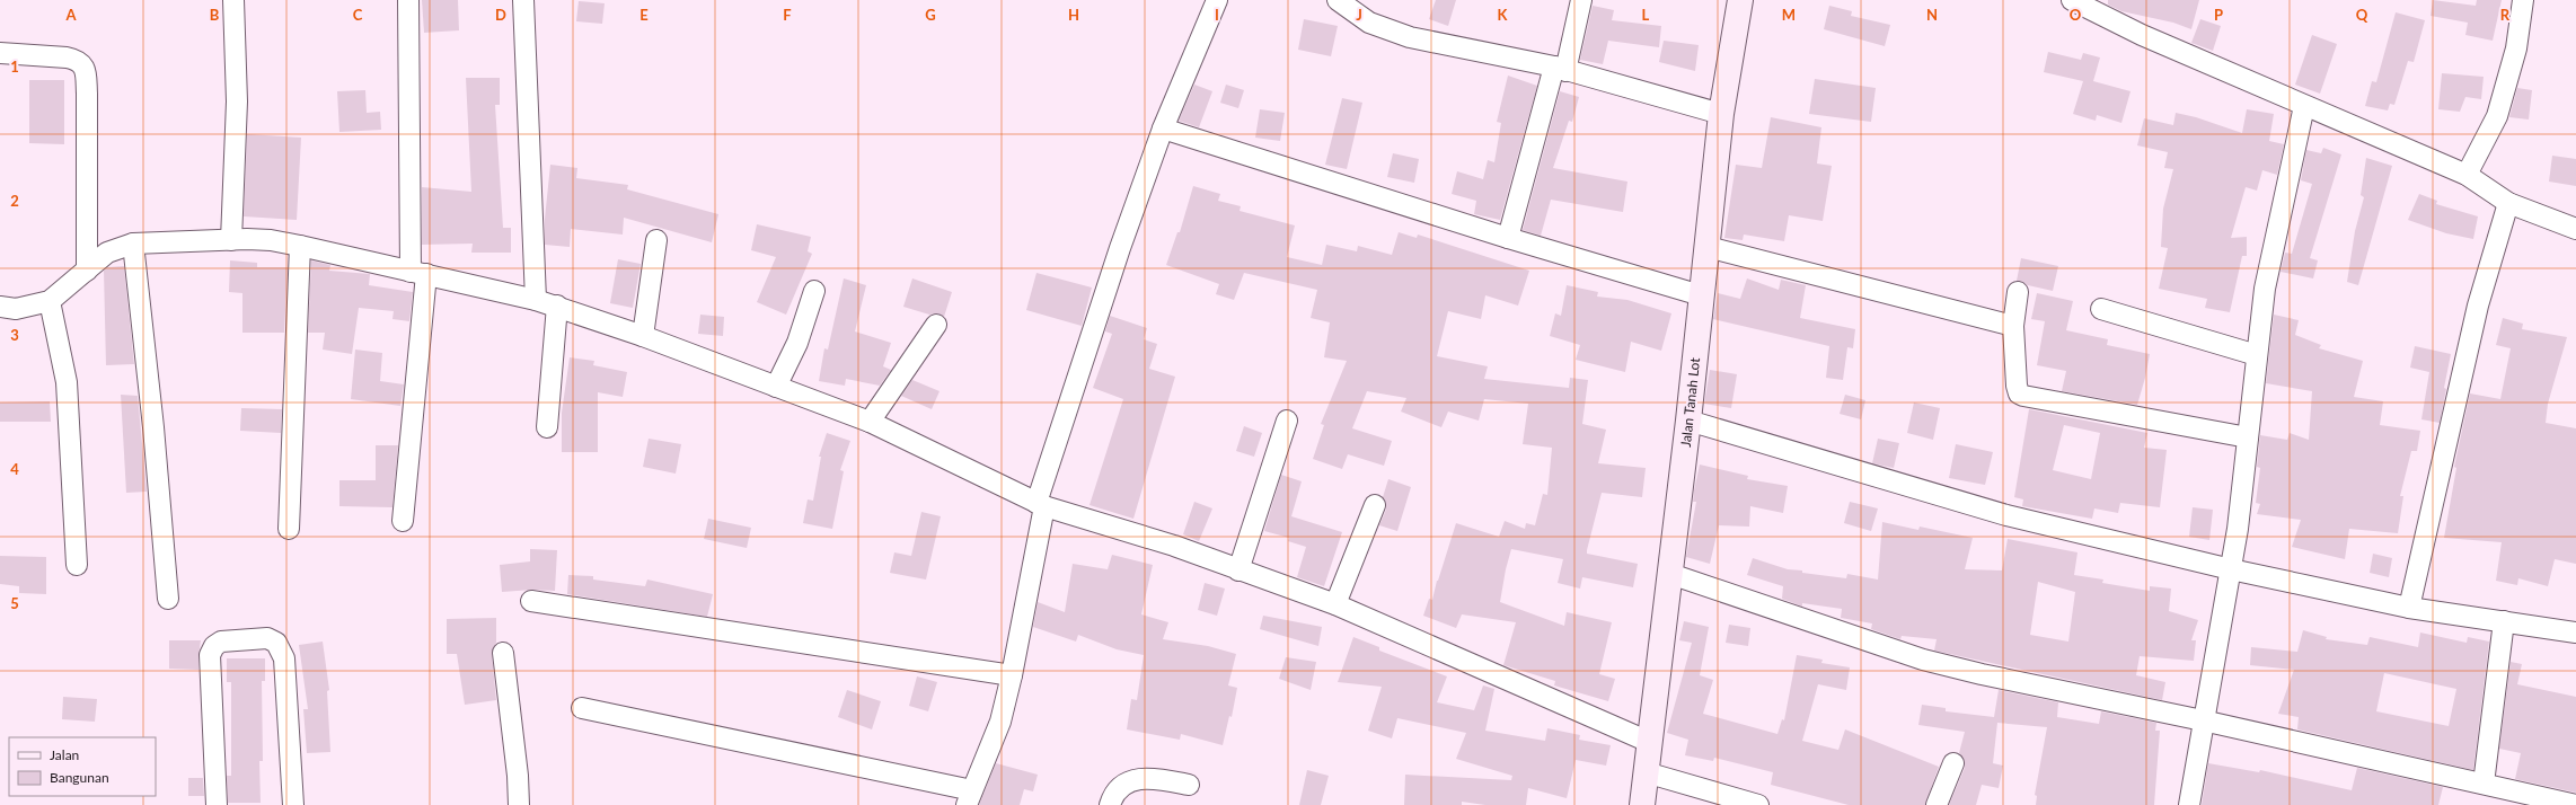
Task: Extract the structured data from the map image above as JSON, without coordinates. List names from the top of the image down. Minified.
{"streets":{"main road":["Jalan Tanah Lot"]},"legend":["Jalan","Bangunan"],"grid":{"columns":["A","B","C","D","E","F","G","H","I","J","K","L","M","N","O","P","Q","R"],"rows":["1","2","3","4","5"]}}
